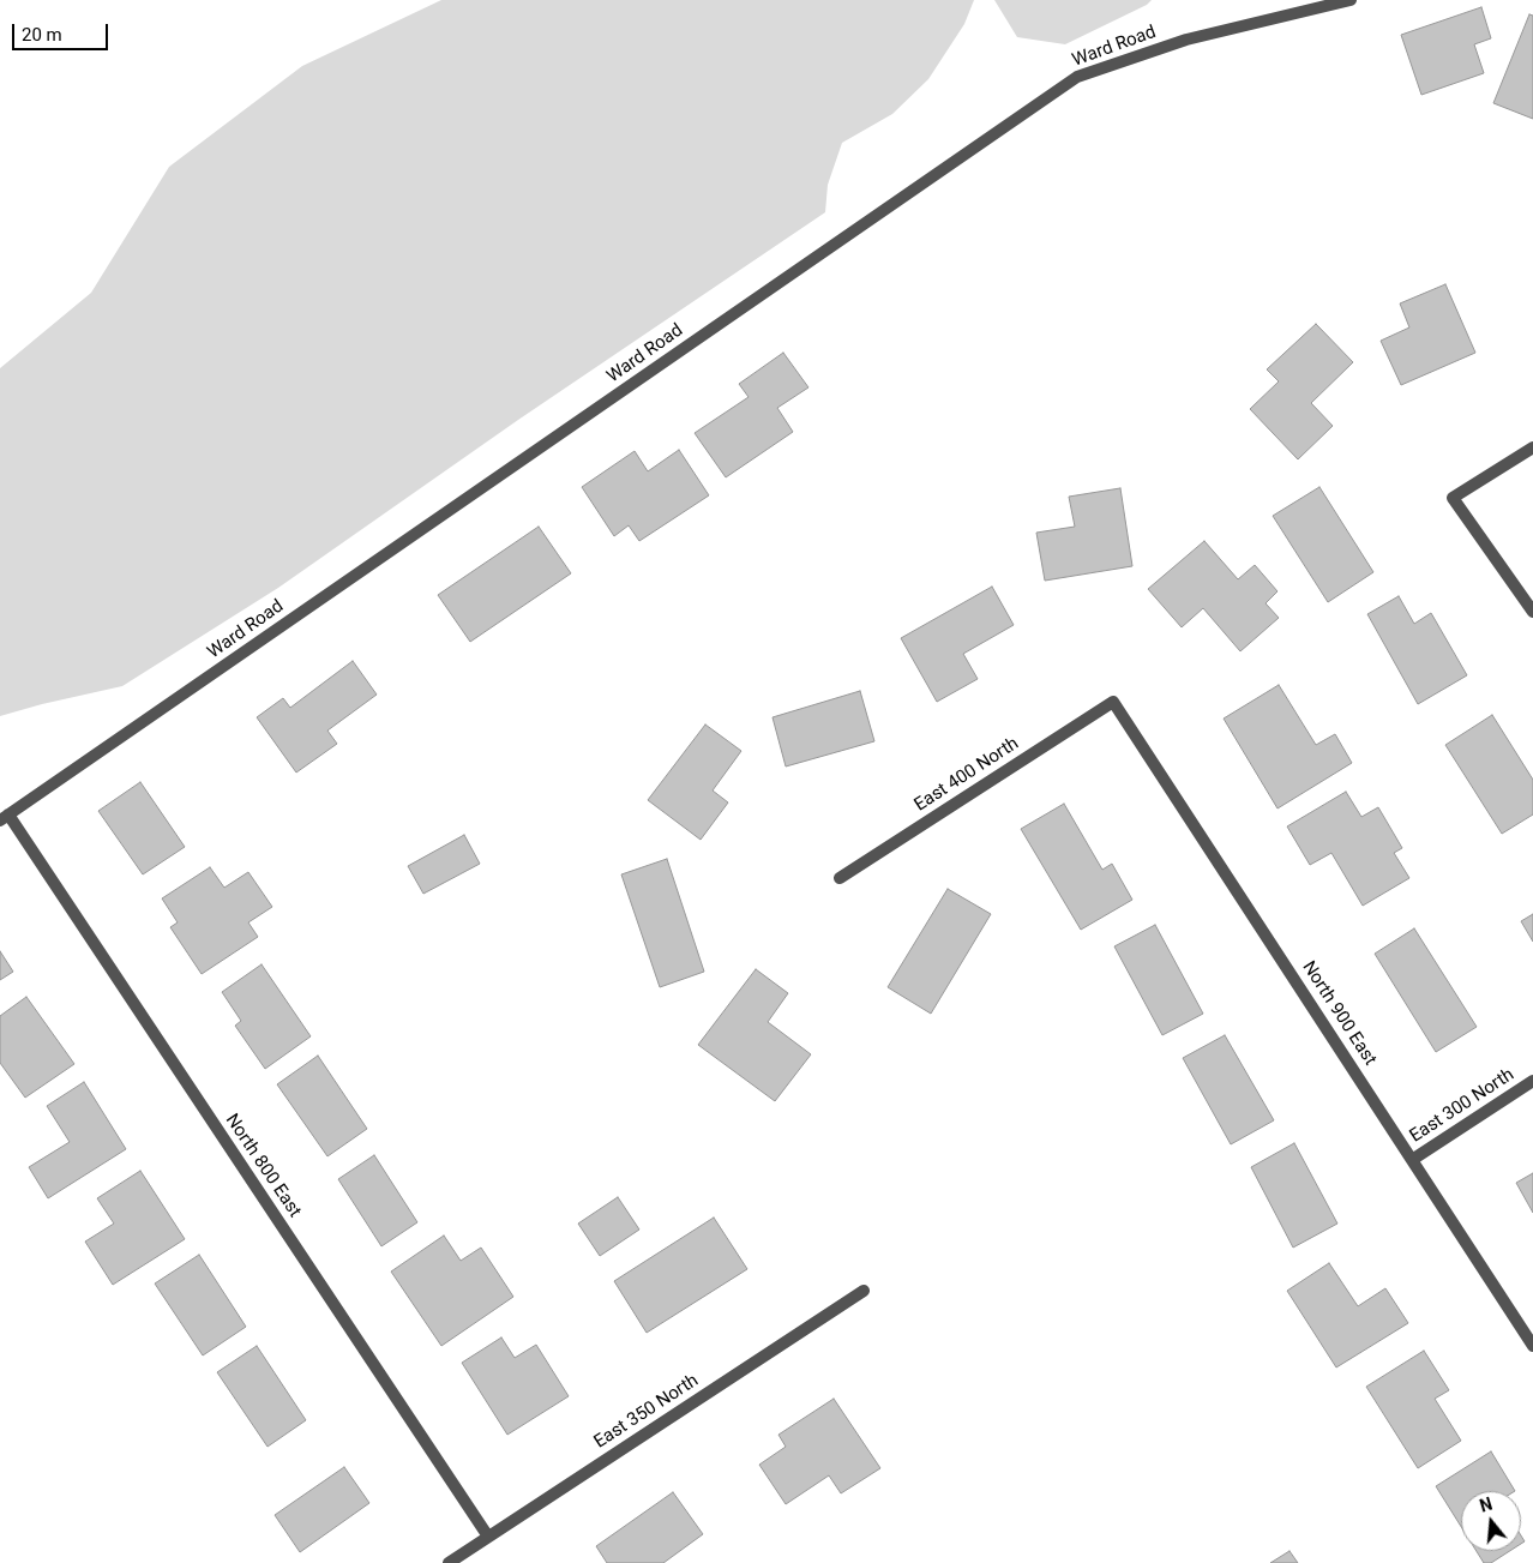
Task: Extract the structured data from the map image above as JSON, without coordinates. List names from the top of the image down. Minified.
{"streets":{"street":["Ward Road","East 400 North","North 900 East","East 300 North","North 800 East","East 350 North"]},"crossings":[["Ward Road","North 800 East"],["East 400 North","North 900 East"],["North 900 East","East 300 North"],["North 800 East","East 350 North"]],"scale_bar":"20 m","north":"top"}
